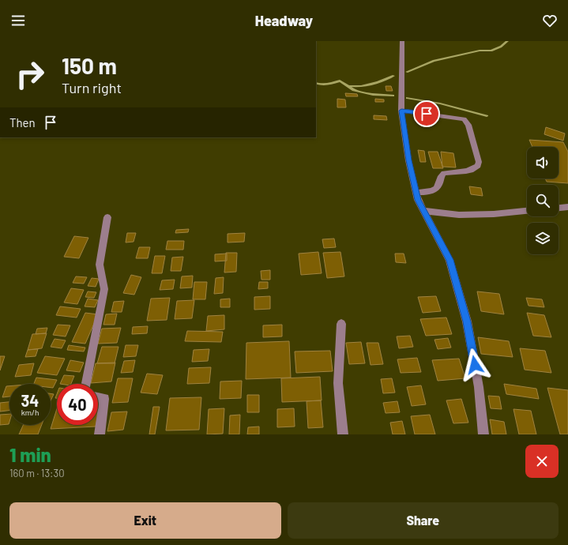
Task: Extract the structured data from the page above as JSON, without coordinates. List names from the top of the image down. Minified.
{"page":{"header":"Headway","turn":["150 m","Turn right"],"then":"Then","speed":"34 km/h","limit":"40","heading":["1 min","160 m · 13:30"],"buttons":["Exit","Share"]}}
